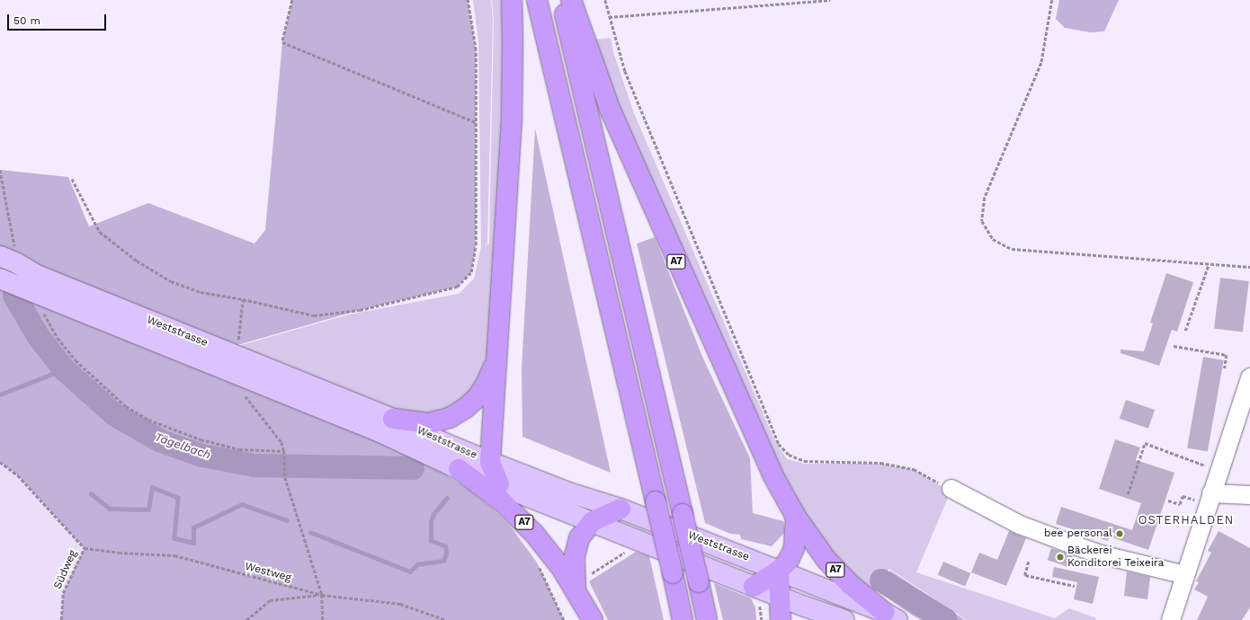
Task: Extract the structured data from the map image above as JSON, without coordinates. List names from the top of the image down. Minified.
{"streets":{"highway":["A7"],"main road":["Weststrasse"],"path":["Südweg","Westweg"]},"crossings":[["A7","Weststrasse"],["Südweg","Westweg"]],"districts":["OSTERHALDEN"],"water":["Tägelbach"],"places":["bee personal","Bäckerei Konditorei Teixeira"],"scale_bar":"50 m"}
